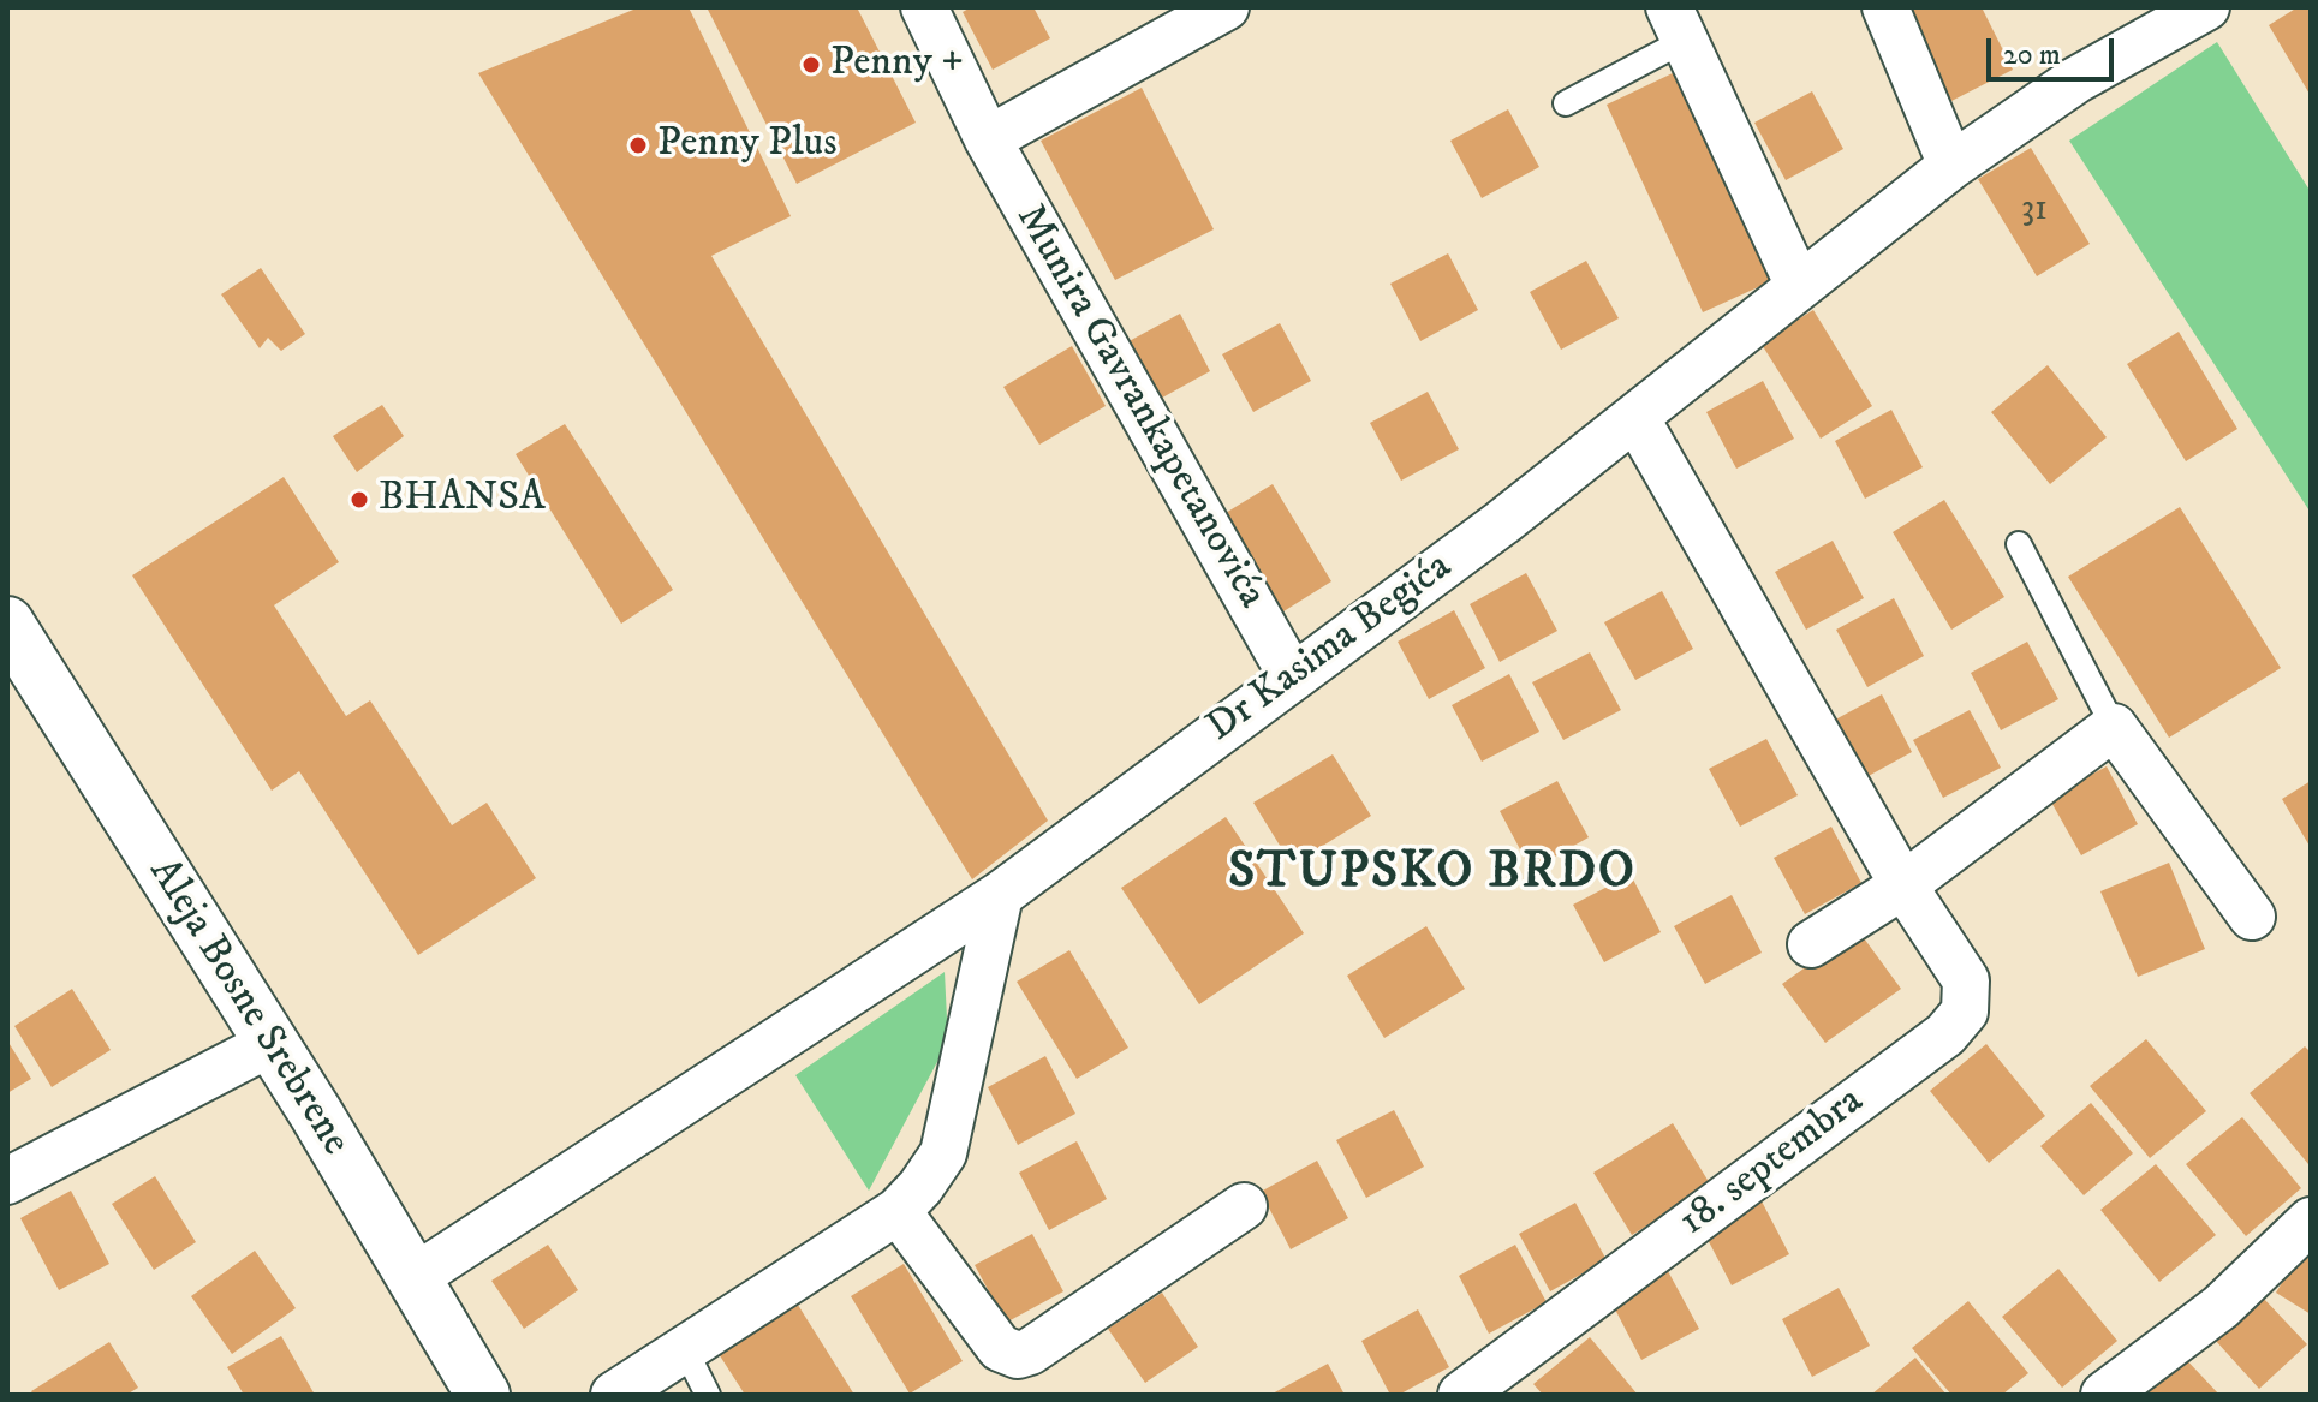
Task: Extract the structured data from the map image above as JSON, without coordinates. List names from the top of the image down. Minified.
{"streets":{"street":["Munira Gavrankapetanovića","Dr Kasima Begića","Aleja Bosne Srebrene","18. septembra"]},"crossings":[["Munira Gavrankapetanovića","Dr Kasima Begića"],["Dr Kasima Begića","Aleja Bosne Srebrene"],["Dr Kasima Begića","18. septembra"]],"districts":["STUPSKO BRDO"],"places":["Penny +","Penny Plus","BHANSA"],"house_numbers":["31"],"scale_bar":"20 m"}
